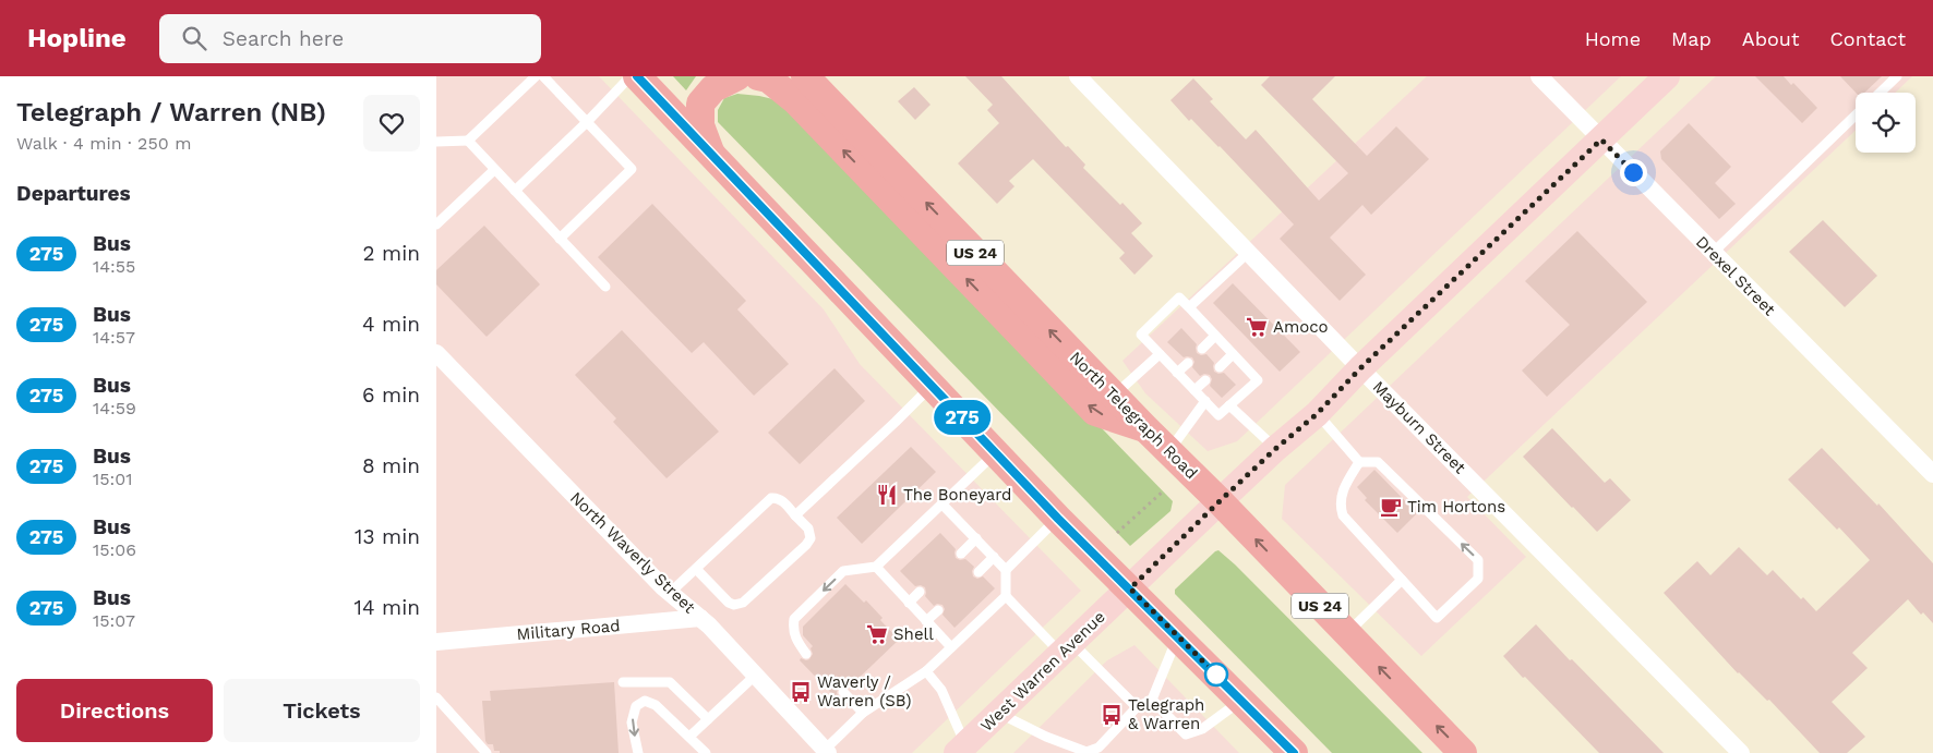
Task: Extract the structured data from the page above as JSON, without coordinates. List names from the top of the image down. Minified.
{"streets":{"main road":["US 24","North Telegraph Road","West Warren Avenue"],"street":["Drexel Street","Mayburn Street","North Waverly Street","Military Road"]},"crossings":[["Drexel Street","West Warren Avenue"],["North Telegraph Road","West Warren Avenue"],["Mayburn Street","West Warren Avenue"],["North Waverly Street","Military Road"]],"places":{"supermarket":["Amoco","Shell"],"restaurant":["The Boneyard"],"cafe":["Tim Hortons"],"bus stop":["Waverly / Warren (SB)","Telegraph & Warren"]},"lines":["bus line 275"],"page":{"header":"Hopline","search":"Search here","nav":["Home","Map","About","Contact"],"heading":[["Telegraph / Warren (NB)","Walk · 4 min · 250 m"],"Departures"],"on_map":"275","list":[{"mark":"275","name":"Bus","note":"14:55","value":"2 min"},{"mark":"275","name":"Bus","note":"14:57","value":"4 min"},{"mark":"275","name":"Bus","note":"14:59","value":"6 min"},{"mark":"275","name":"Bus","note":"15:01","value":"8 min"},{"mark":"275","name":"Bus","note":"15:06","value":"13 min"},{"mark":"275","name":"Bus","note":"15:07","value":"14 min"}],"buttons":["Directions","Tickets"]}}
